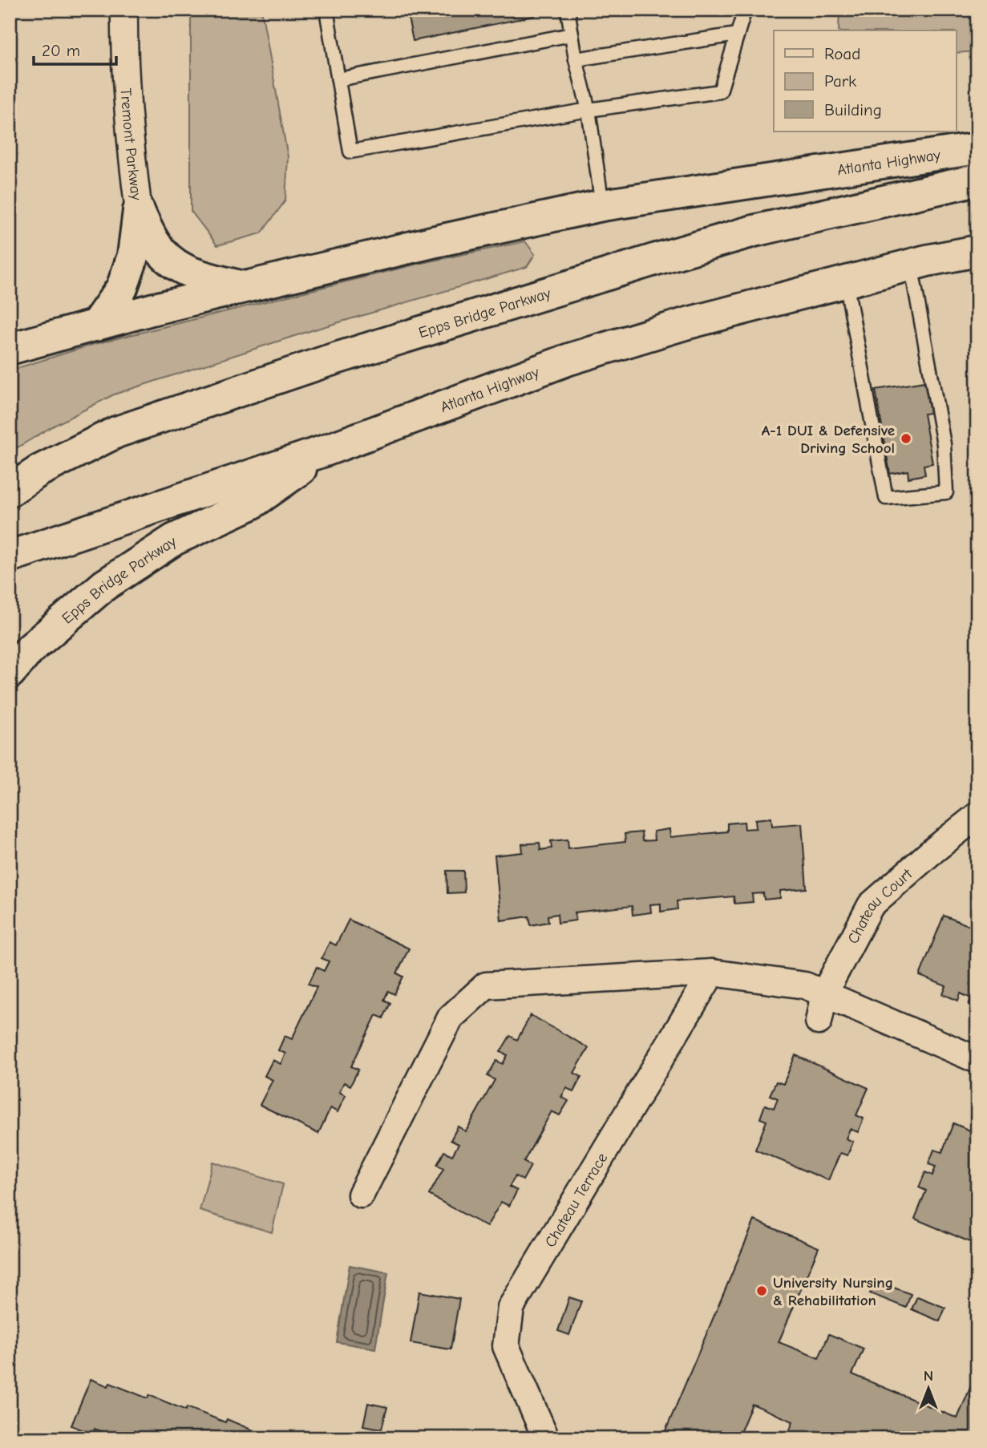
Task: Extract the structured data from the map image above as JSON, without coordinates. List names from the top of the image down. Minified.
{"streets":{"main road":["Atlanta Highway","Epps Bridge Parkway"],"street":["Tremont Parkway","Chateau Court","Chateau Terrace"]},"crossings":[["Atlanta Highway","Epps Bridge Parkway"]],"places":["A-1 DUI & Defensive Driving School","University Nursing & Rehabilitation"],"legend":["Road","Park","Building"],"scale_bar":"20 m","north":"top"}
